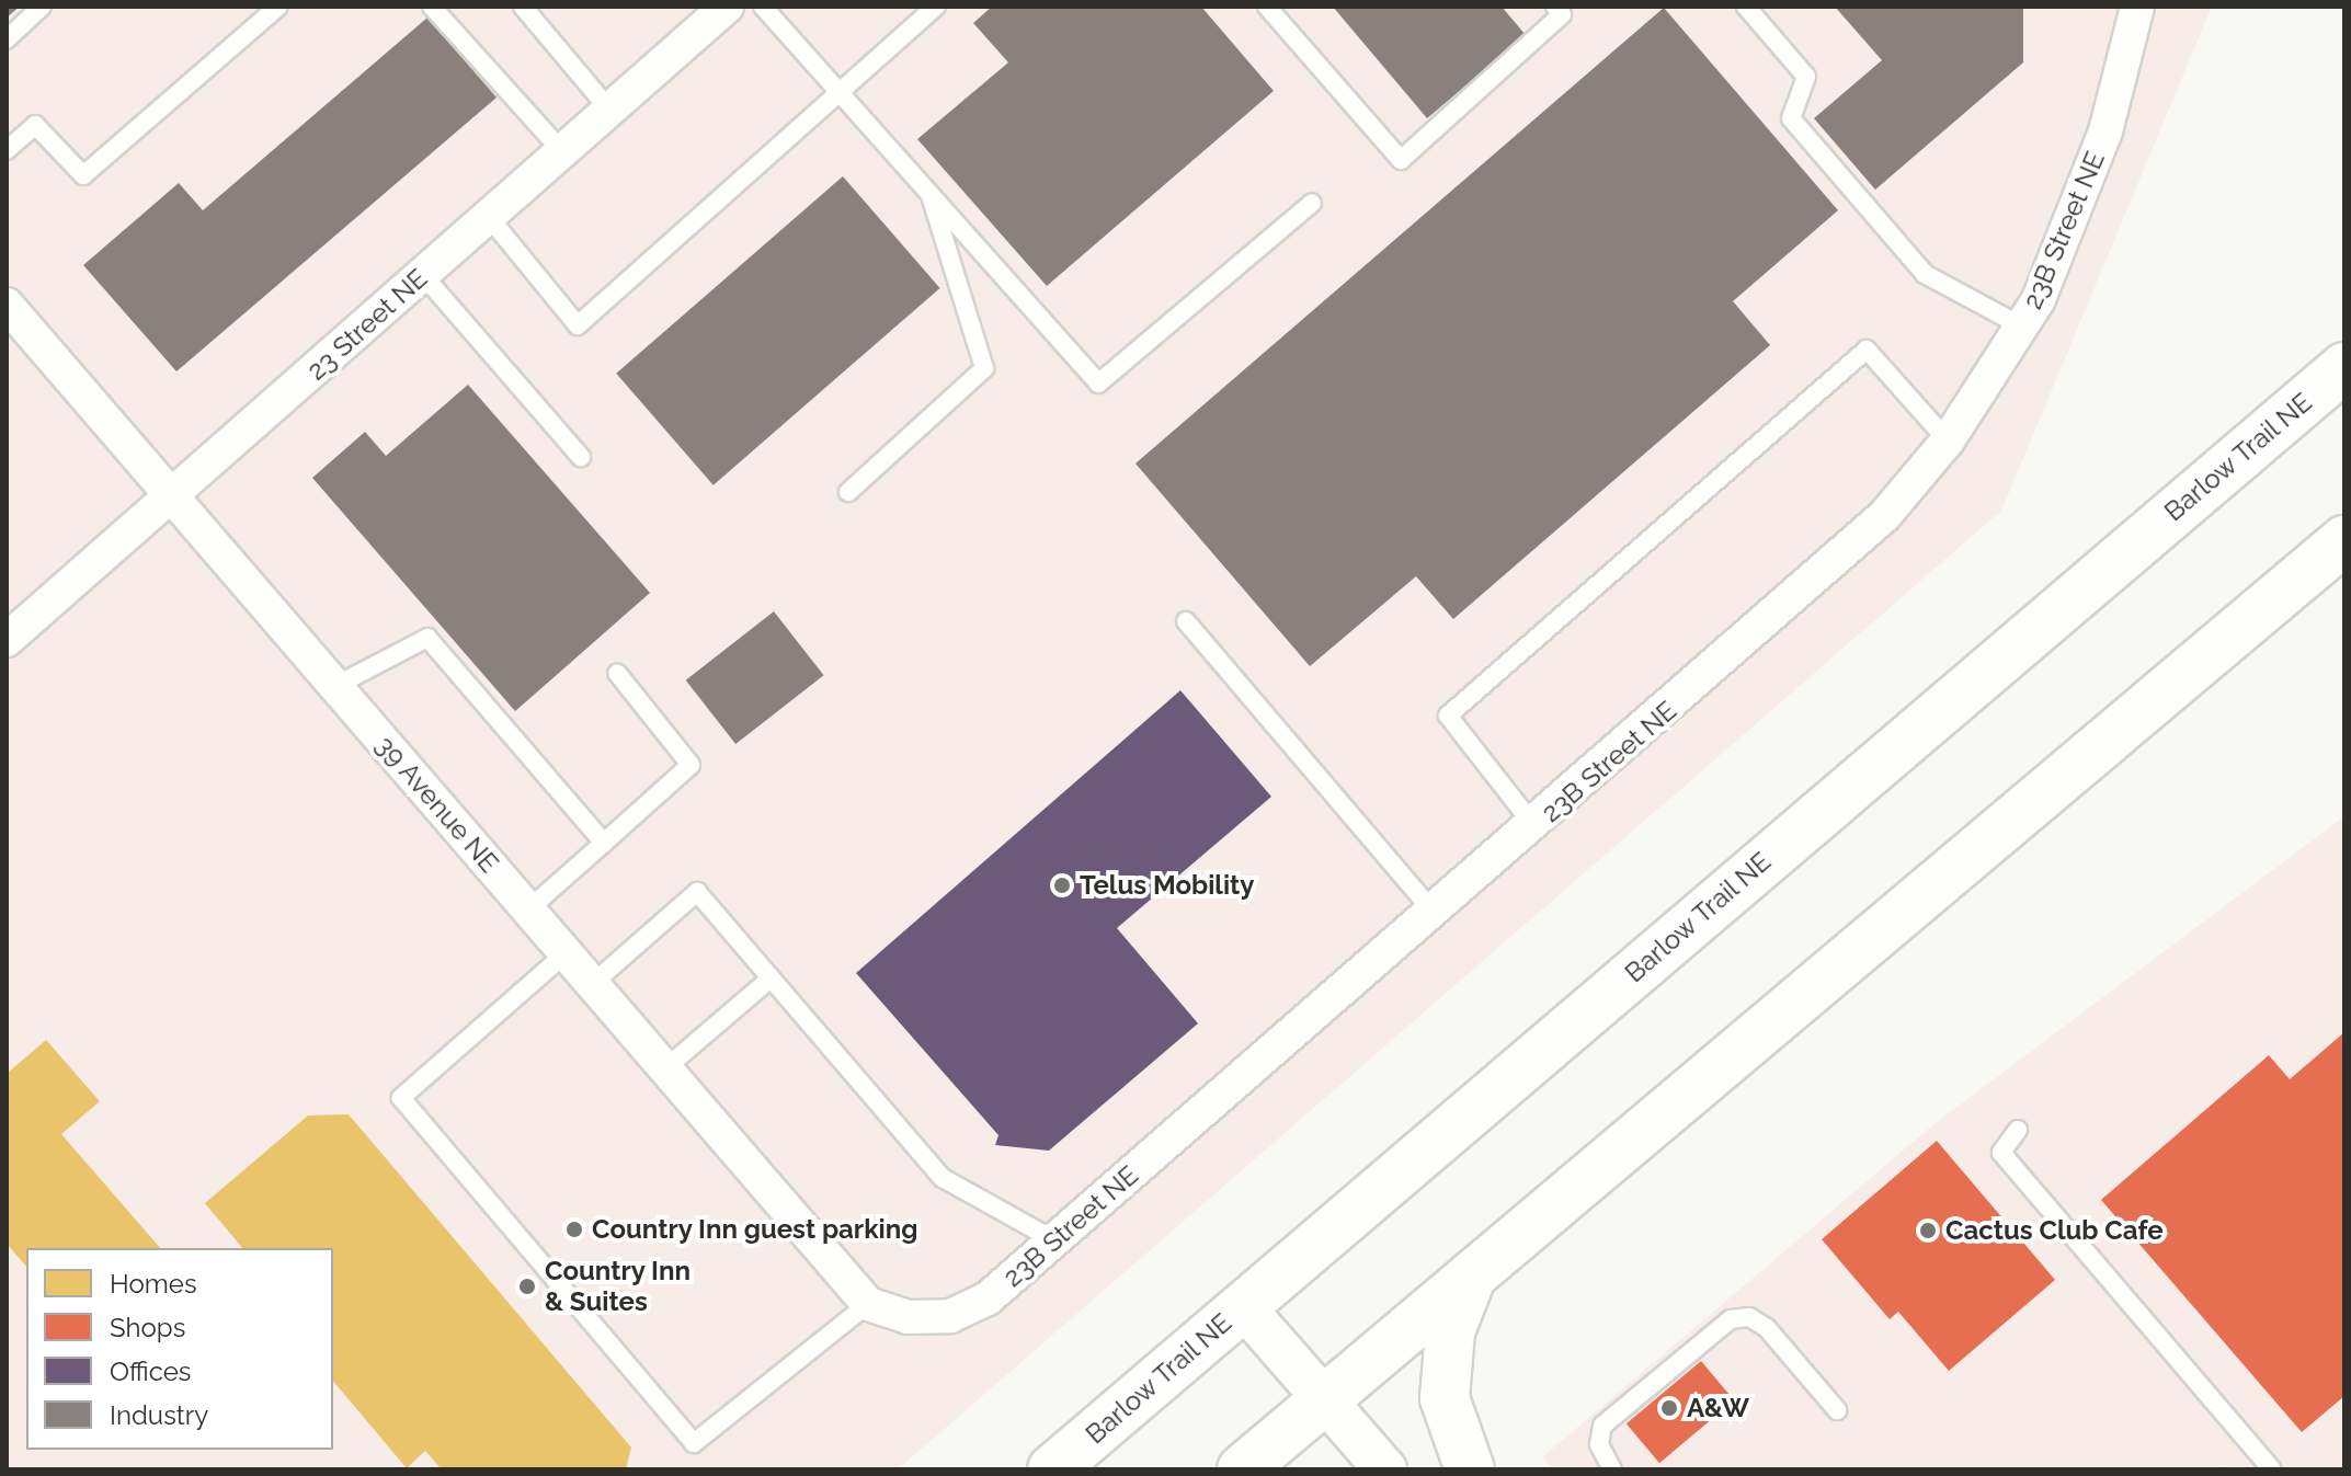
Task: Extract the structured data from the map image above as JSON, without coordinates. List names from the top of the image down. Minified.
{"streets":{"main road":["Barlow Trail NE"],"street":["23B Street NE","23 Street NE","39 Avenue NE"]},"crossings":[["23B Street NE","39 Avenue NE"],["23 Street NE","39 Avenue NE"]],"places":["Telus Mobility","Country Inn guest parking","Cactus Club Cafe","Country Inn & Suites","A&W"],"legend":["Homes","Shops","Offices","Industry"]}
